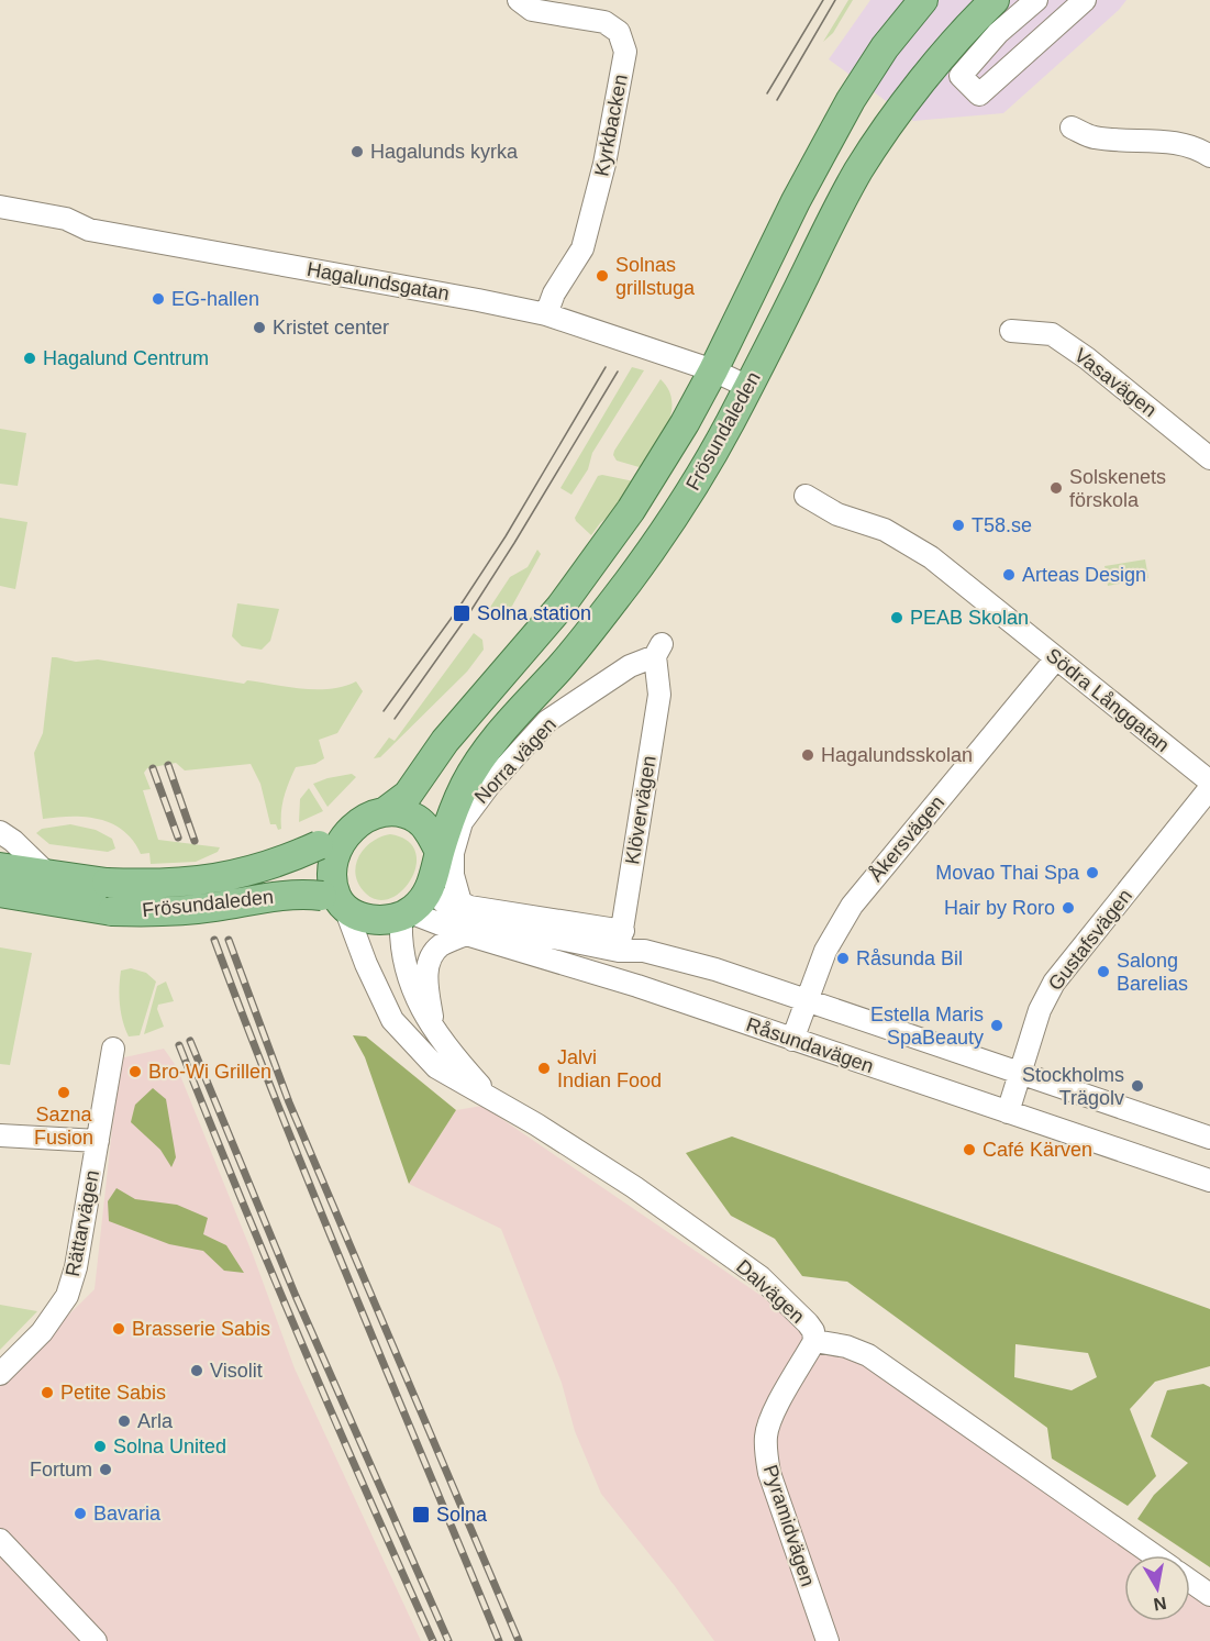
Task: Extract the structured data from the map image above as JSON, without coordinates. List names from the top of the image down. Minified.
{"streets":{"main road":["Frösundaleden"],"street":["Kyrkbacken","Hagalundsgatan","Vasavägen","Södra Långgatan","Norra vägen","Klövervägen","Åkersvägen","Gustafsvägen","Råsundavägen","Rättarvägen","Dalvägen","Pyramidvägen"]},"crossings":[["Kyrkbacken","Hagalundsgatan"],["Hagalundsgatan","Frösundaleden"],["Frösundaleden","Norra vägen"],["Frösundaleden","Råsundavägen"],["Frösundaleden","Dalvägen"],["Södra Långgatan","Åkersvägen"],["Norra vägen","Klövervägen"],["Norra vägen","Råsundavägen"],["Norra vägen","Dalvägen"],["Klövervägen","Råsundavägen"],["Åkersvägen","Råsundavägen"],["Gustafsvägen","Råsundavägen"],["Råsundavägen","Dalvägen"],["Dalvägen","Pyramidvägen"]],"places":{"other":["Hagalunds kyrka","Solnas grillstuga","EG-hallen","Kristet center","Hagalund Centrum","Solskenets förskola","T58.se","Arteas Design","PEAB Skolan","Hagalundsskolan","Movao Thai Spa","Hair by Roro","Råsunda Bil","Salong Barelias","Estella Maris SpaBeauty","Jalvi Indian Food","Bro-Wi Grillen","Stockholms Trägolv","Sazna Fusion","Café Kärven","Brasserie Sabis","Visolit","Petite Sabis","Arla","Solna United","Fortum","Bavaria"],"transit":["Solna station","Solna"]},"north":"bottom"}
